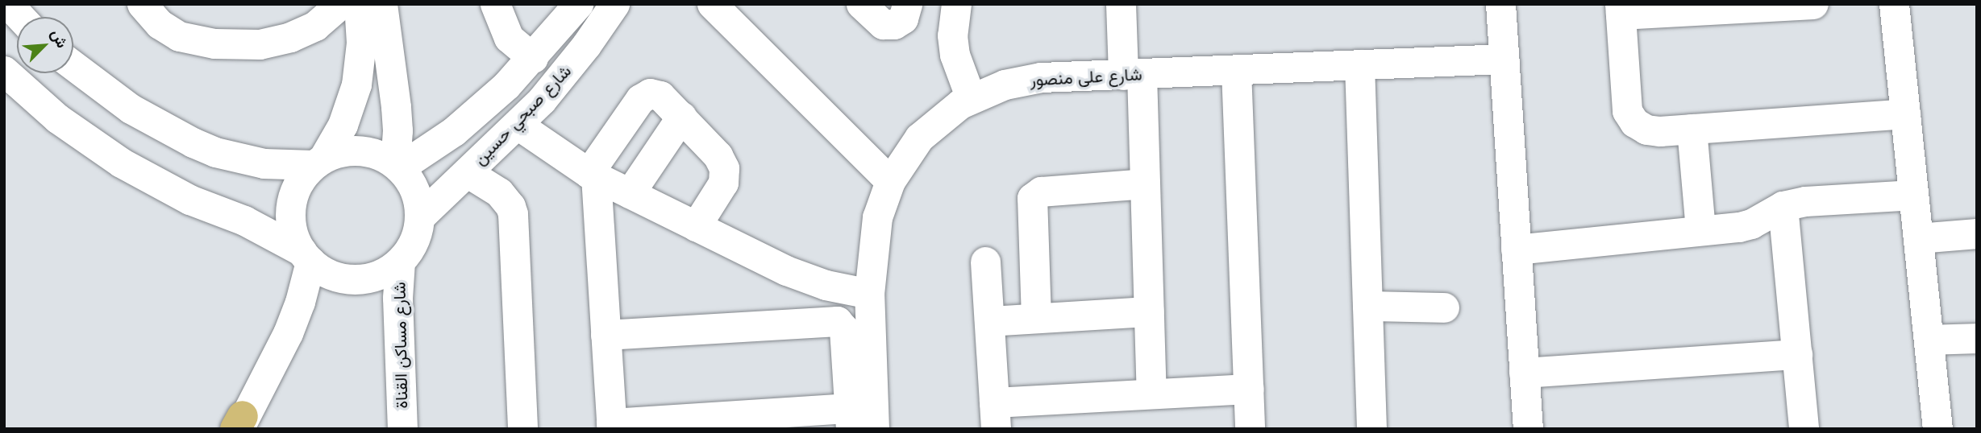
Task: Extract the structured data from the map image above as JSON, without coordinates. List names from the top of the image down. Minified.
{"streets":{"street":["شارع على منصور","شارع صبحي حسين","شارع مساكن القناة"]},"crossings":[["شارع صبحي حسين","شارع مساكن القناة"]],"north":"top right"}
